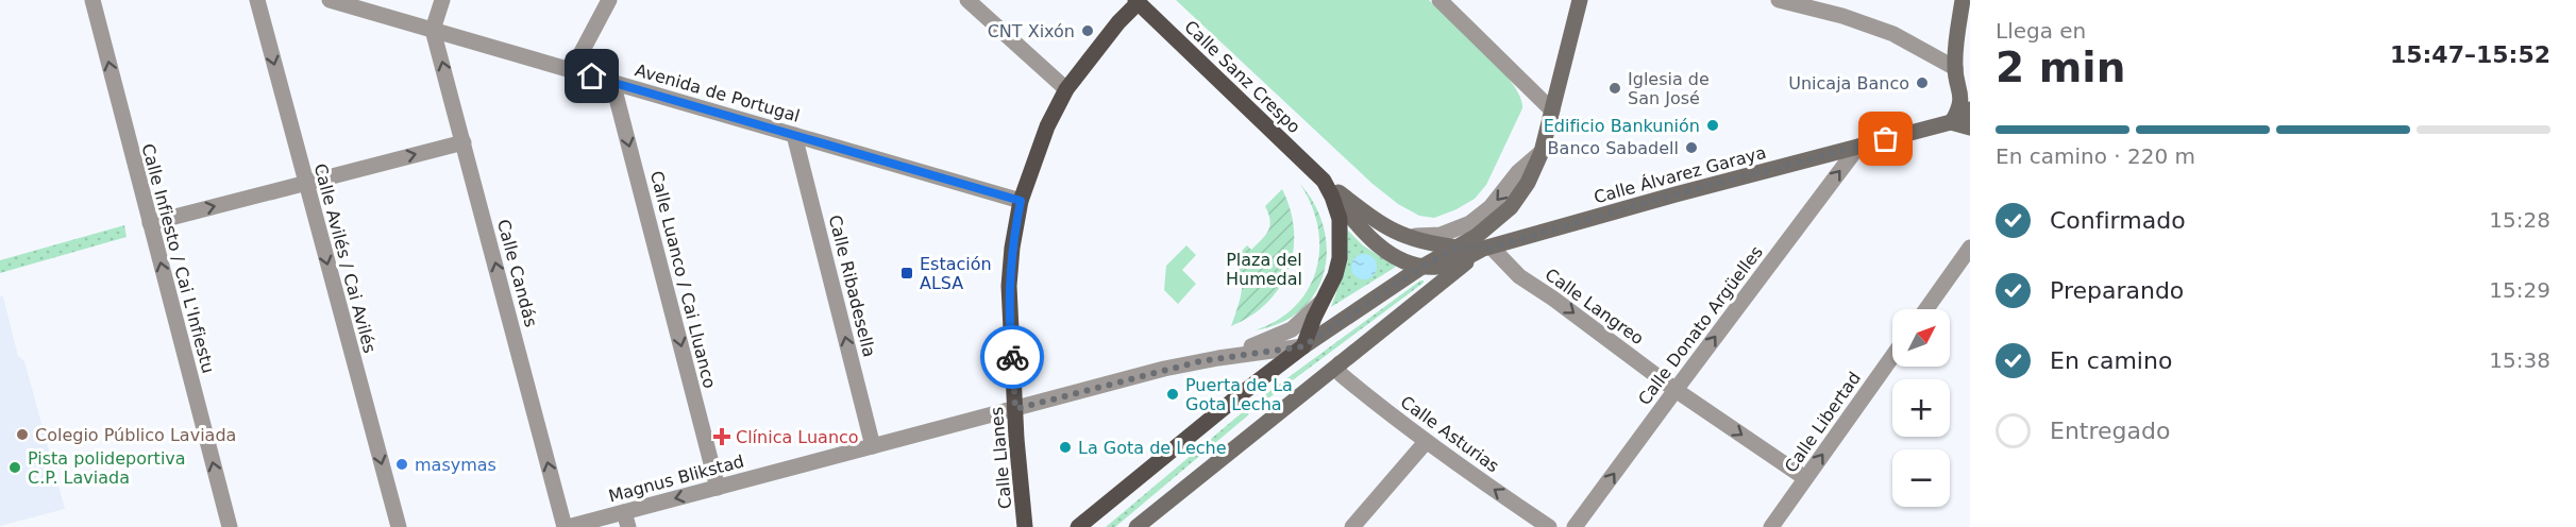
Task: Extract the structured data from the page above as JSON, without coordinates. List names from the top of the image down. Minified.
{"streets":{"main road":["Calle Sanz Crespo","Calle Álvarez Garaya","Calle Llanes"],"street":["Avenida de Portugal","Calle Infiesto / Cai L'Infiestu","Calle Avilés / Cai Avilés","Calle Candás","Calle Luanco / Cai Lluanco","Calle Ribadesella","Calle Langreo","Calle Donato Argüelles","Calle Libertad","Calle Asturias","Magnus Blikstad"]},"crossings":[["Calle Sanz Crespo","Calle Álvarez Garaya"],["Calle Sanz Crespo","Calle Langreo"],["Calle Sanz Crespo","Calle Llanes"],["Avenida de Portugal","Calle Candás"],["Avenida de Portugal","Calle Luanco / Cai Lluanco"],["Avenida de Portugal","Calle Ribadesella"],["Avenida de Portugal","Calle Llanes"],["Calle Álvarez Garaya","Calle Langreo"],["Calle Álvarez Garaya","Calle Donato Argüelles"],["Calle Candás","Magnus Blikstad"],["Calle Luanco / Cai Lluanco","Magnus Blikstad"],["Calle Ribadesella","Magnus Blikstad"],["Calle Langreo","Calle Donato Argüelles"],["Calle Langreo","Calle Libertad"],["Calle Llanes","Magnus Blikstad"]],"one_way":["Calle Infiesto / Cai L'Infiestu","Calle Avilés / Cai Avilés","Calle Candás","Calle Luanco / Cai Lluanco","Calle Ribadesella","Calle Langreo","Calle Donato Argüelles","Calle Libertad","Calle Asturias"],"parks":["Plaza del Humedal"],"places":{"other":["CNT Xixón","Unicaja Banco","Iglesia de San José","Edificio Bankunión","Banco Sabadell","Puerta de La Gota Lecha","Colegio Público Laviada","La Gota de Leche","masymas","Pista polideportiva C.P. Laviada"],"transit":["Estación ALSA"],"health":["Clínica Luanco"]},"north":"top right","page":{"heading":["2 min","Llega en","15:47–15:52"],"bar":"En camino · 220 m","list":[["Confirmado","15:28"],["Preparando","15:29"],["En camino","15:38"],"Entregado"],"map_buttons":["+","−"]}}
